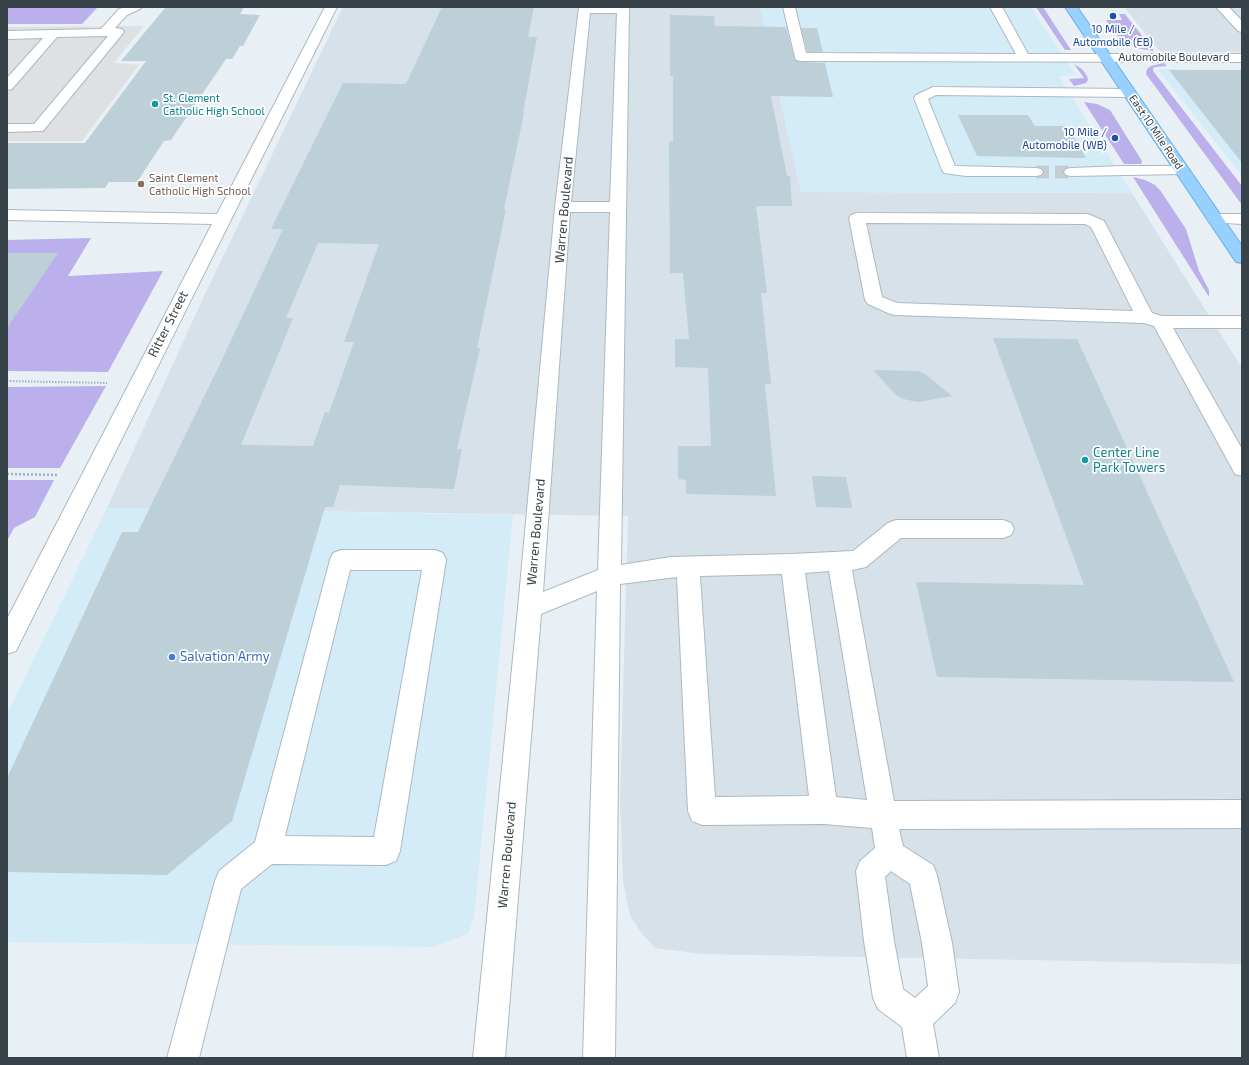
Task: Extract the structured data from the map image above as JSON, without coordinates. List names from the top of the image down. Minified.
{"streets":{"main road":["East 10 Mile Road"],"street":["Automobile Boulevard","Warren Boulevard","Ritter Street"]},"crossings":[["Automobile Boulevard","East 10 Mile Road"]],"places":["10 Mile / Automobile (EB)","St. Clement Catholic High School","10 Mile / Automobile (WB)","Saint Clement Catholic High School","Center Line Park Towers","Salvation Army"]}
